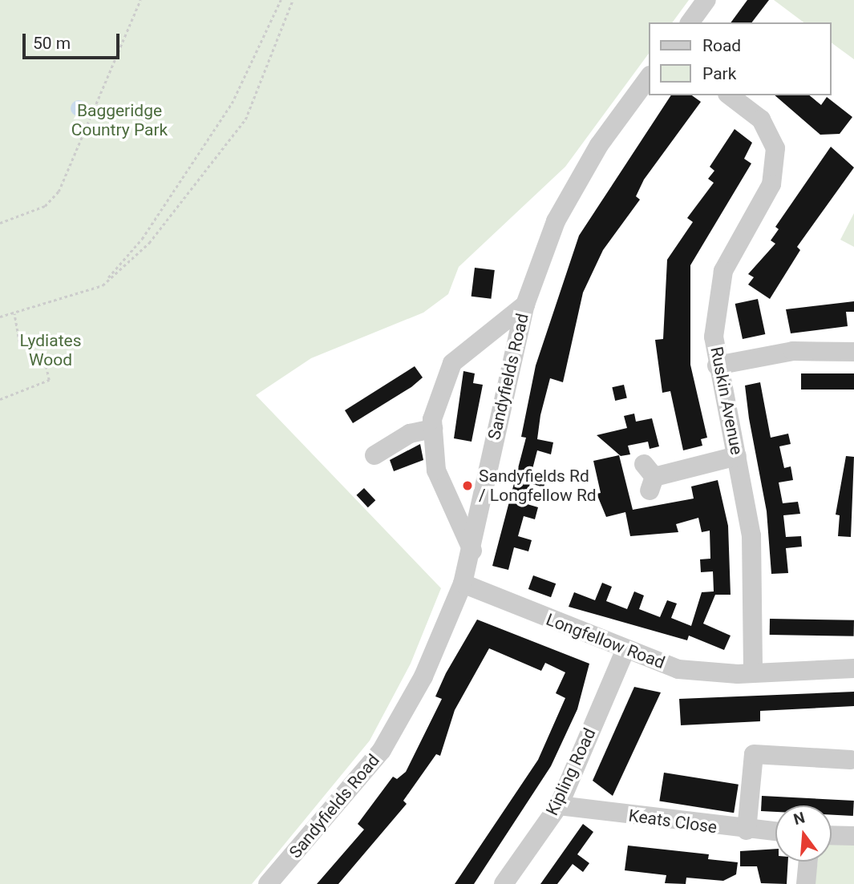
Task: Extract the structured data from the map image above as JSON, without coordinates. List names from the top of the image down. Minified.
{"streets":{"street":["Sandyfields Road","Ruskin Avenue","Longfellow Road","Kipling Road","Keats Close"]},"crossings":[["Sandyfields Road","Longfellow Road"],["Ruskin Avenue","Longfellow Road"],["Longfellow Road","Kipling Road"],["Kipling Road","Keats Close"]],"parks":["Baggeridge Country Park","Lydiates Wood"],"places":["Sandyfields Rd / Longfellow Rd"],"legend":["Road","Park"],"scale_bar":"50 m","north":"top"}
